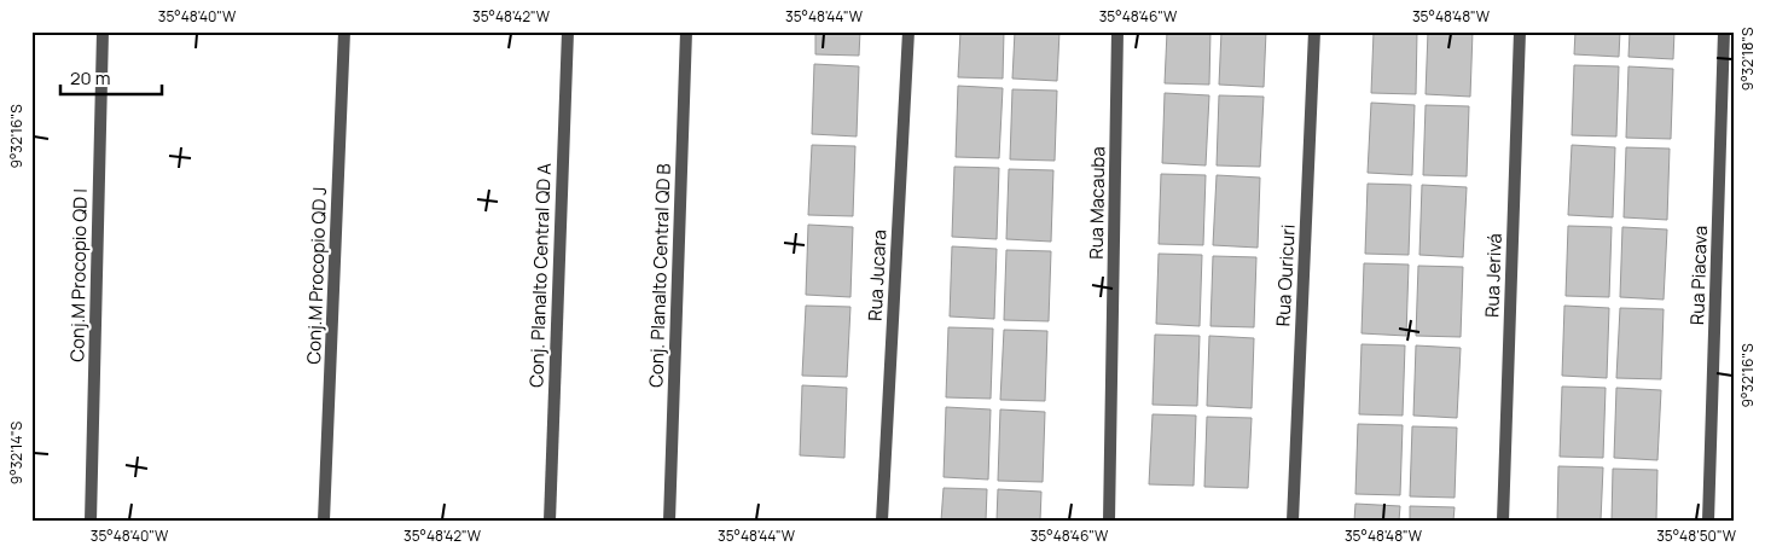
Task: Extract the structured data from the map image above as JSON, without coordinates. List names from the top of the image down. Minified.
{"streets":{"street":["Rua Macauba","Conj.M Procopio QD I","Conj.M Procopio QD J","Conj. Planalto Central QD A","Conj. Planalto Central QD B","Rua Jucara","Rua Ouricuri","Rua Jerivá","Rua Piacava"]},"scale_bar":"20 m","coordinates":["35°48'40\"W","35°48'42\"W","35°48'44\"W","35°48'46\"W","35°48'48\"W","9°32'18\"S","9°32'16\"S","9°32'14\"S","35°48'50\"W"]}
